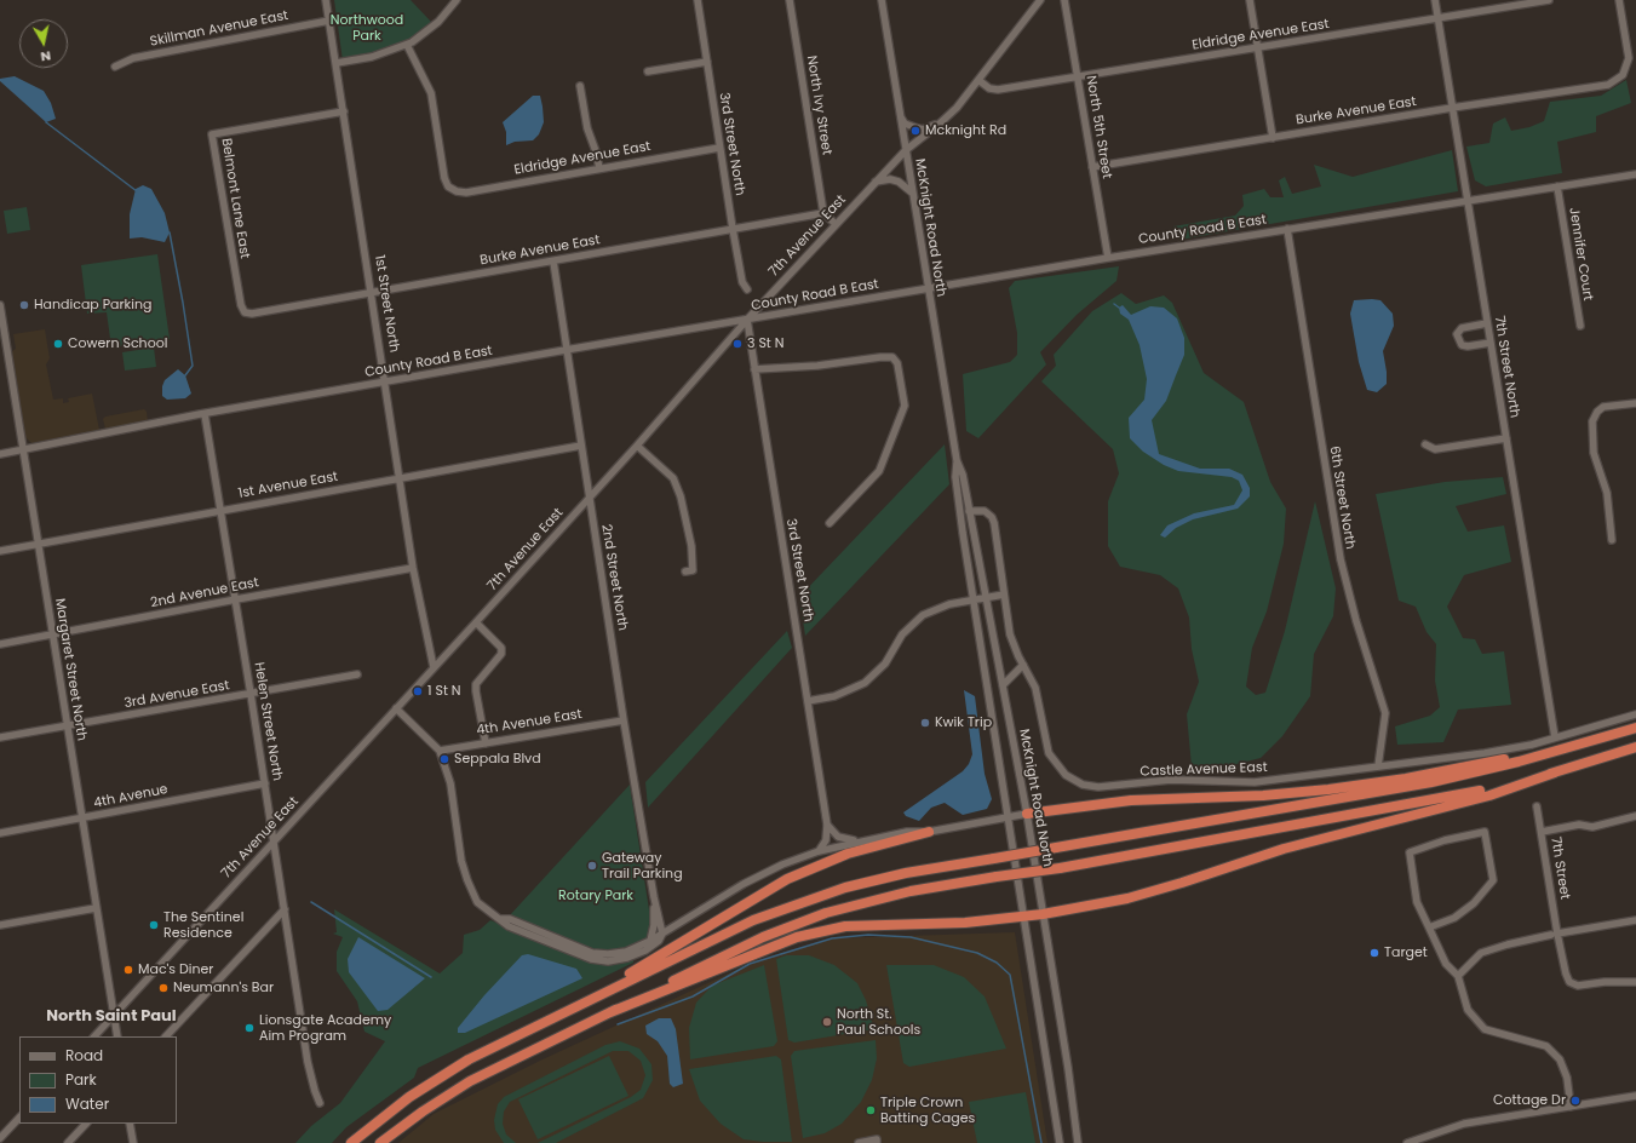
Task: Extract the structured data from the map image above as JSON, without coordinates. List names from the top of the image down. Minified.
{"streets":{"street":["Skillman Avenue East","Eldridge Avenue East","North Ivy Street","Burke Avenue East","North 5th Street","3rd Street North","Belmont Lane East","McKnight Road North","County Road B East","7th Avenue East","Jennifer Court","1st Street North","7th Street North","1st Avenue East","6th Street North","2nd Street North","2nd Avenue East","Margaret Street North","3rd Avenue East","Helen Street North","4th Avenue East","Castle Avenue East","4th Avenue","7th Street"]},"crossings":[["Skillman Avenue East","1st Street North"],["Eldridge Avenue East","North 5th Street"],["Eldridge Avenue East","3rd Street North"],["Eldridge Avenue East","7th Avenue East"],["Eldridge Avenue East","7th Street North"],["North Ivy Street","Burke Avenue East"],["Burke Avenue East","North 5th Street"],["Burke Avenue East","3rd Street North"],["Burke Avenue East","Belmont Lane East"],["Burke Avenue East","1st Street North"],["Burke Avenue East","7th Street North"],["Burke Avenue East","2nd Street North"],["North 5th Street","County Road B East"],["3rd Street North","County Road B East"],["3rd Street North","7th Avenue East"],["Belmont Lane East","1st Street North"],["McKnight Road North","County Road B East"],["McKnight Road North","7th Avenue East"],["McKnight Road North","Castle Avenue East"],["County Road B East","7th Avenue East"],["County Road B East","Jennifer Court"],["County Road B East","1st Street North"],["County Road B East","7th Street North"],["County Road B East","6th Street North"],["County Road B East","2nd Street North"],["County Road B East","Margaret Street North"],["County Road B East","Helen Street North"],["7th Avenue East","1st Street North"],["7th Avenue East","2nd Street North"],["7th Avenue East","Margaret Street North"],["7th Avenue East","Helen Street North"],["1st Street North","1st Avenue East"],["1st Street North","2nd Avenue East"],["7th Street North","Castle Avenue East"],["1st Avenue East","2nd Street North"],["1st Avenue East","Margaret Street North"],["1st Avenue East","Helen Street North"],["6th Street North","Castle Avenue East"],["2nd Street North","4th Avenue East"],["2nd Avenue East","Margaret Street North"],["2nd Avenue East","Helen Street North"],["Margaret Street North","3rd Avenue East"],["Margaret Street North","4th Avenue"],["3rd Avenue East","Helen Street North"],["Helen Street North","4th Avenue"]],"districts":["North Saint Paul"],"parks":["Northwood Park","Rotary Park"],"places":["Mcknight Rd","Handicap Parking","Cowern School","3 St N","1 St N","Kwik Trip","Seppala Blvd","Gateway Trail Parking","The Sentinel Residence","Target","Mac's Diner","Neumann's Bar","North St. Paul Schools","Lionsgate Academy Aim Program","Cottage Dr","Triple Crown Batting Cages"],"legend":["Road","Park","Water"],"north":"bottom"}
